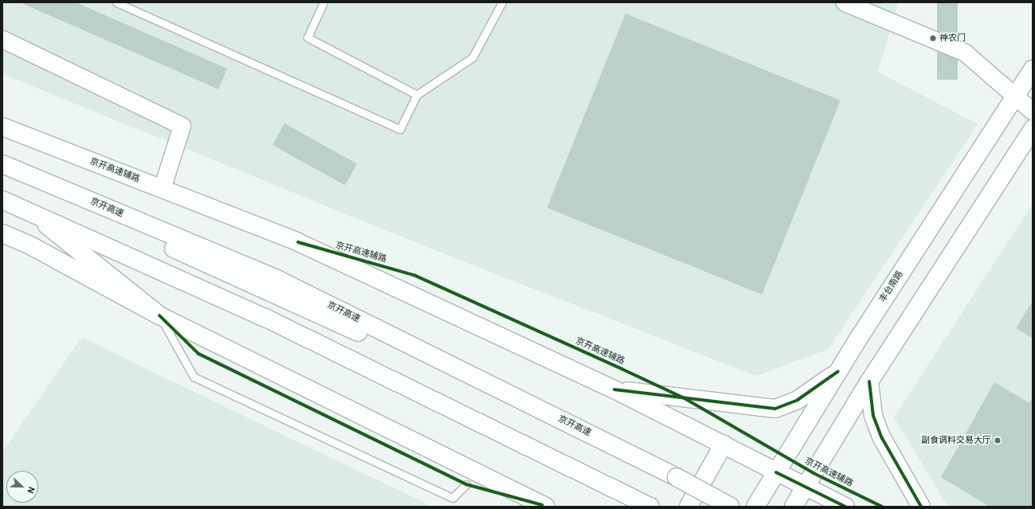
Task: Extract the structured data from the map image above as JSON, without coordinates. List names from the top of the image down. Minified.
{"streets":{"main road":["京开高速辅路","京开高速","丰台南路"]},"crossings":[["京开高速辅路","丰台南路"]],"places":["神农门","副食调料交易大厅"],"north":"right"}
